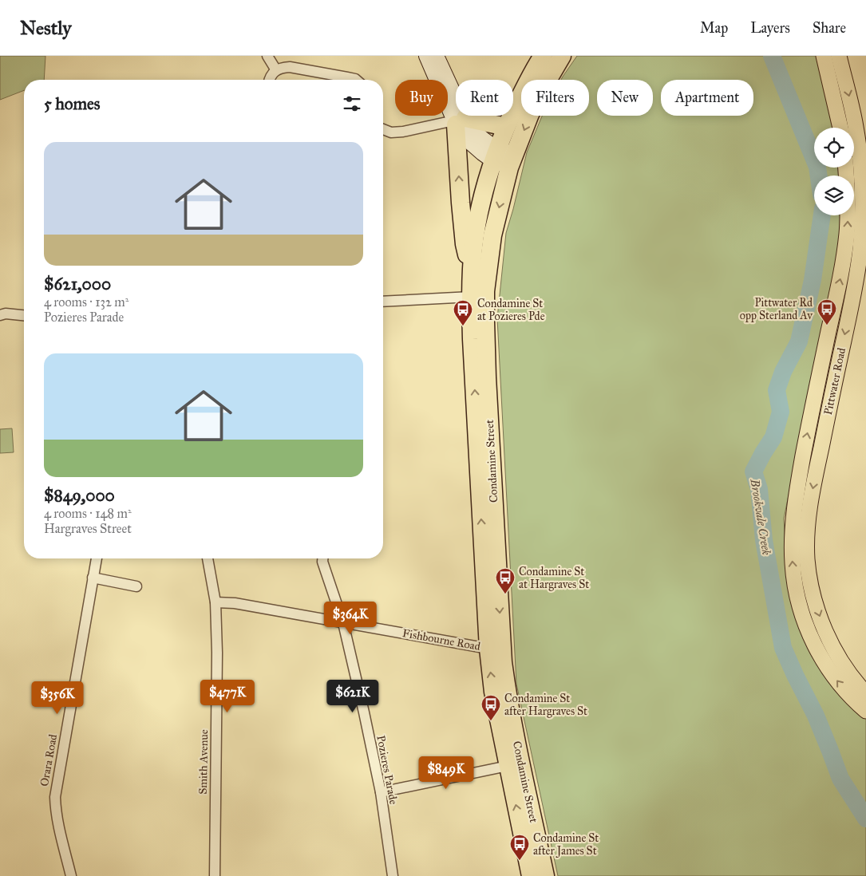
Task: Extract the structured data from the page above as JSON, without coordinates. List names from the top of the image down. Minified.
{"streets":{"highway":["Condamine Street"],"main road":["Pittwater Road"],"street":["Fishbourne Road","Orara Road","Smith Avenue","Pozieres Parade"]},"crossings":[["Condamine Street","Fishbourne Road"],["Fishbourne Road","Smith Avenue"],["Fishbourne Road","Pozieres Parade"]],"water":["Brookvale Creek"],"places":{"bus stop":["Pittwater Rd opp Sterland Av","Condamine St at Pozieres Pde","Condamine St at Hargraves St","Condamine St after Hargraves St","Condamine St after James St"]},"page":{"header":"Nestly","nav":["Map","Layers","Share"],"chip":["Buy","Rent","Filters","New","Apartment"],"heading":"5 homes","list":[{"name":"$621,000","note":"4 rooms · 132 m² · Pozieres Parade"},{"name":"$849,000","note":"4 rooms · 148 m² · Hargraves Street"}],"price":["$364K","$477K","$621K","$356K","$849K"]}}
